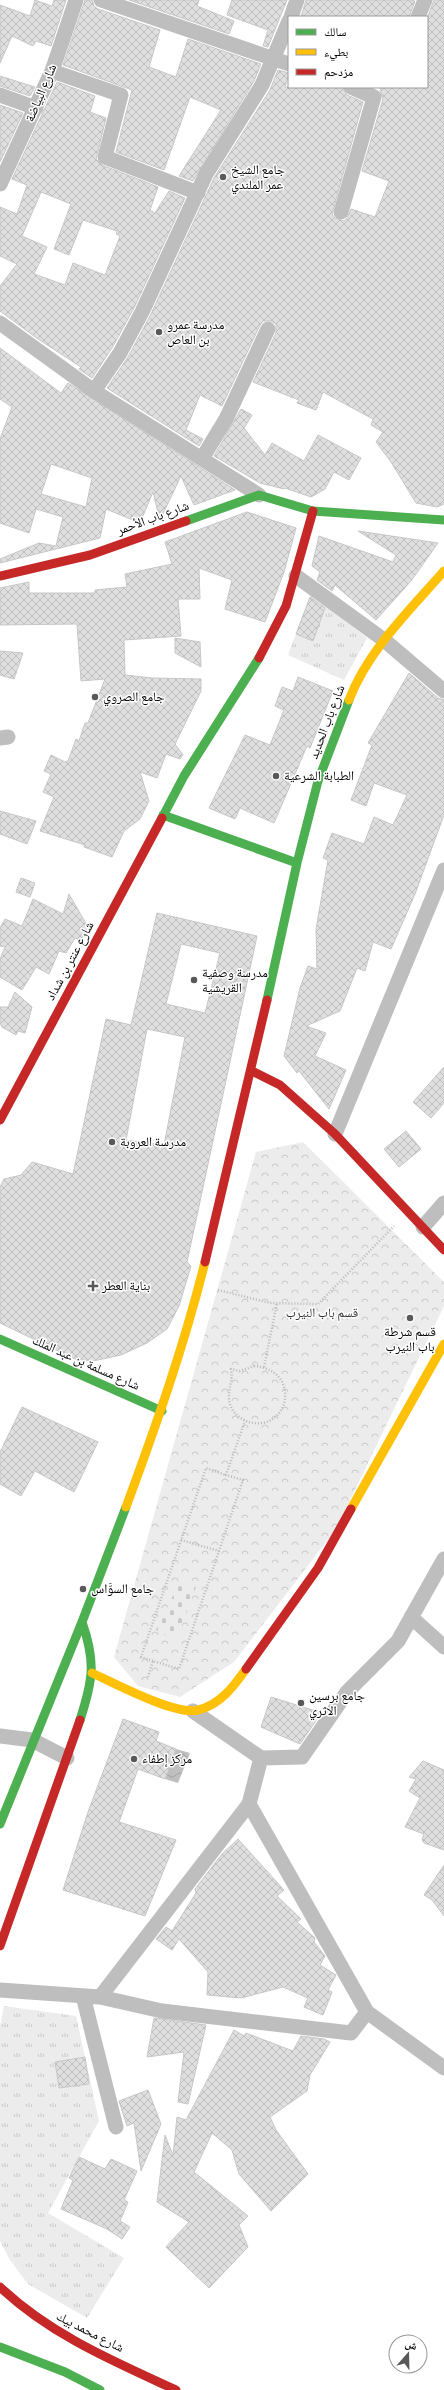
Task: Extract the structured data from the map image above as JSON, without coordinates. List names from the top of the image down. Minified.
{"streets":{"main road":["شارع باب الأحمر","شارع باب الحديد","شارع عنتر بن شداد","شارع مسلمة بن عبد الملك","شارع محمد بيك"],"street":["شارع البياضة"]},"crossings":[["شارع باب الحديد","شارع مسلمة بن عبد الملك"]],"parks":["قسم باب النيرب"],"places":{"other":["جامع الشيخ عمر الملندي","مدرسة عمرو بن العاص","جامع الصروي","الطبابة الشرعية","مدرسة وصفية القريشية","مدرسة العروبة","قسم شرطة باب النيرب","جامع السوَّاس","جامع برسين الاثري","مركز إطفاء"],"health":["بناية العطر"]},"legend":["سالك","بطيء","مزدحم"],"north":"top"}
